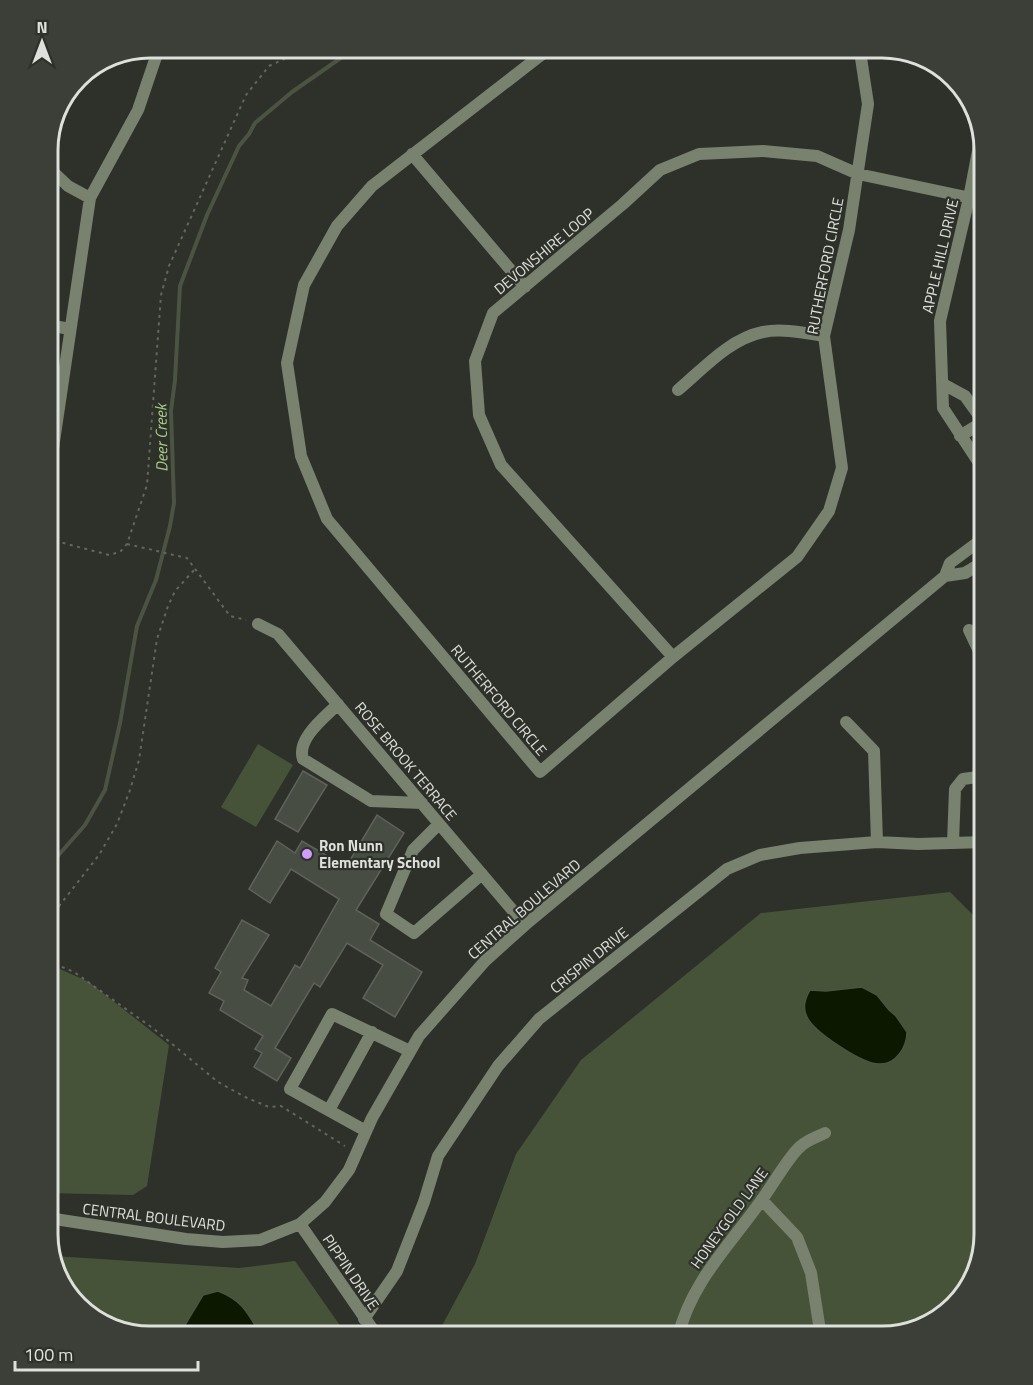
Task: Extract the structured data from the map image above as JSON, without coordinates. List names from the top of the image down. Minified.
{"streets":{"street":["DEVONSHIRE LOOP","APPLE HILL DRIVE","RUTHERFORD CIRCLE","ROSE BROOK TERRACE","CENTRAL BOULEVARD","CRISPIN DRIVE","HONEYGOLD LANE","PIPPIN DRIVE"]},"crossings":[["DEVONSHIRE LOOP","APPLE HILL DRIVE"],["DEVONSHIRE LOOP","RUTHERFORD CIRCLE"],["ROSE BROOK TERRACE","CENTRAL BOULEVARD"],["CENTRAL BOULEVARD","PIPPIN DRIVE"],["CRISPIN DRIVE","PIPPIN DRIVE"]],"water":["Deer Creek"],"places":["Ron Nunn Elementary School"],"scale_bar":"100 m","north":"top"}
